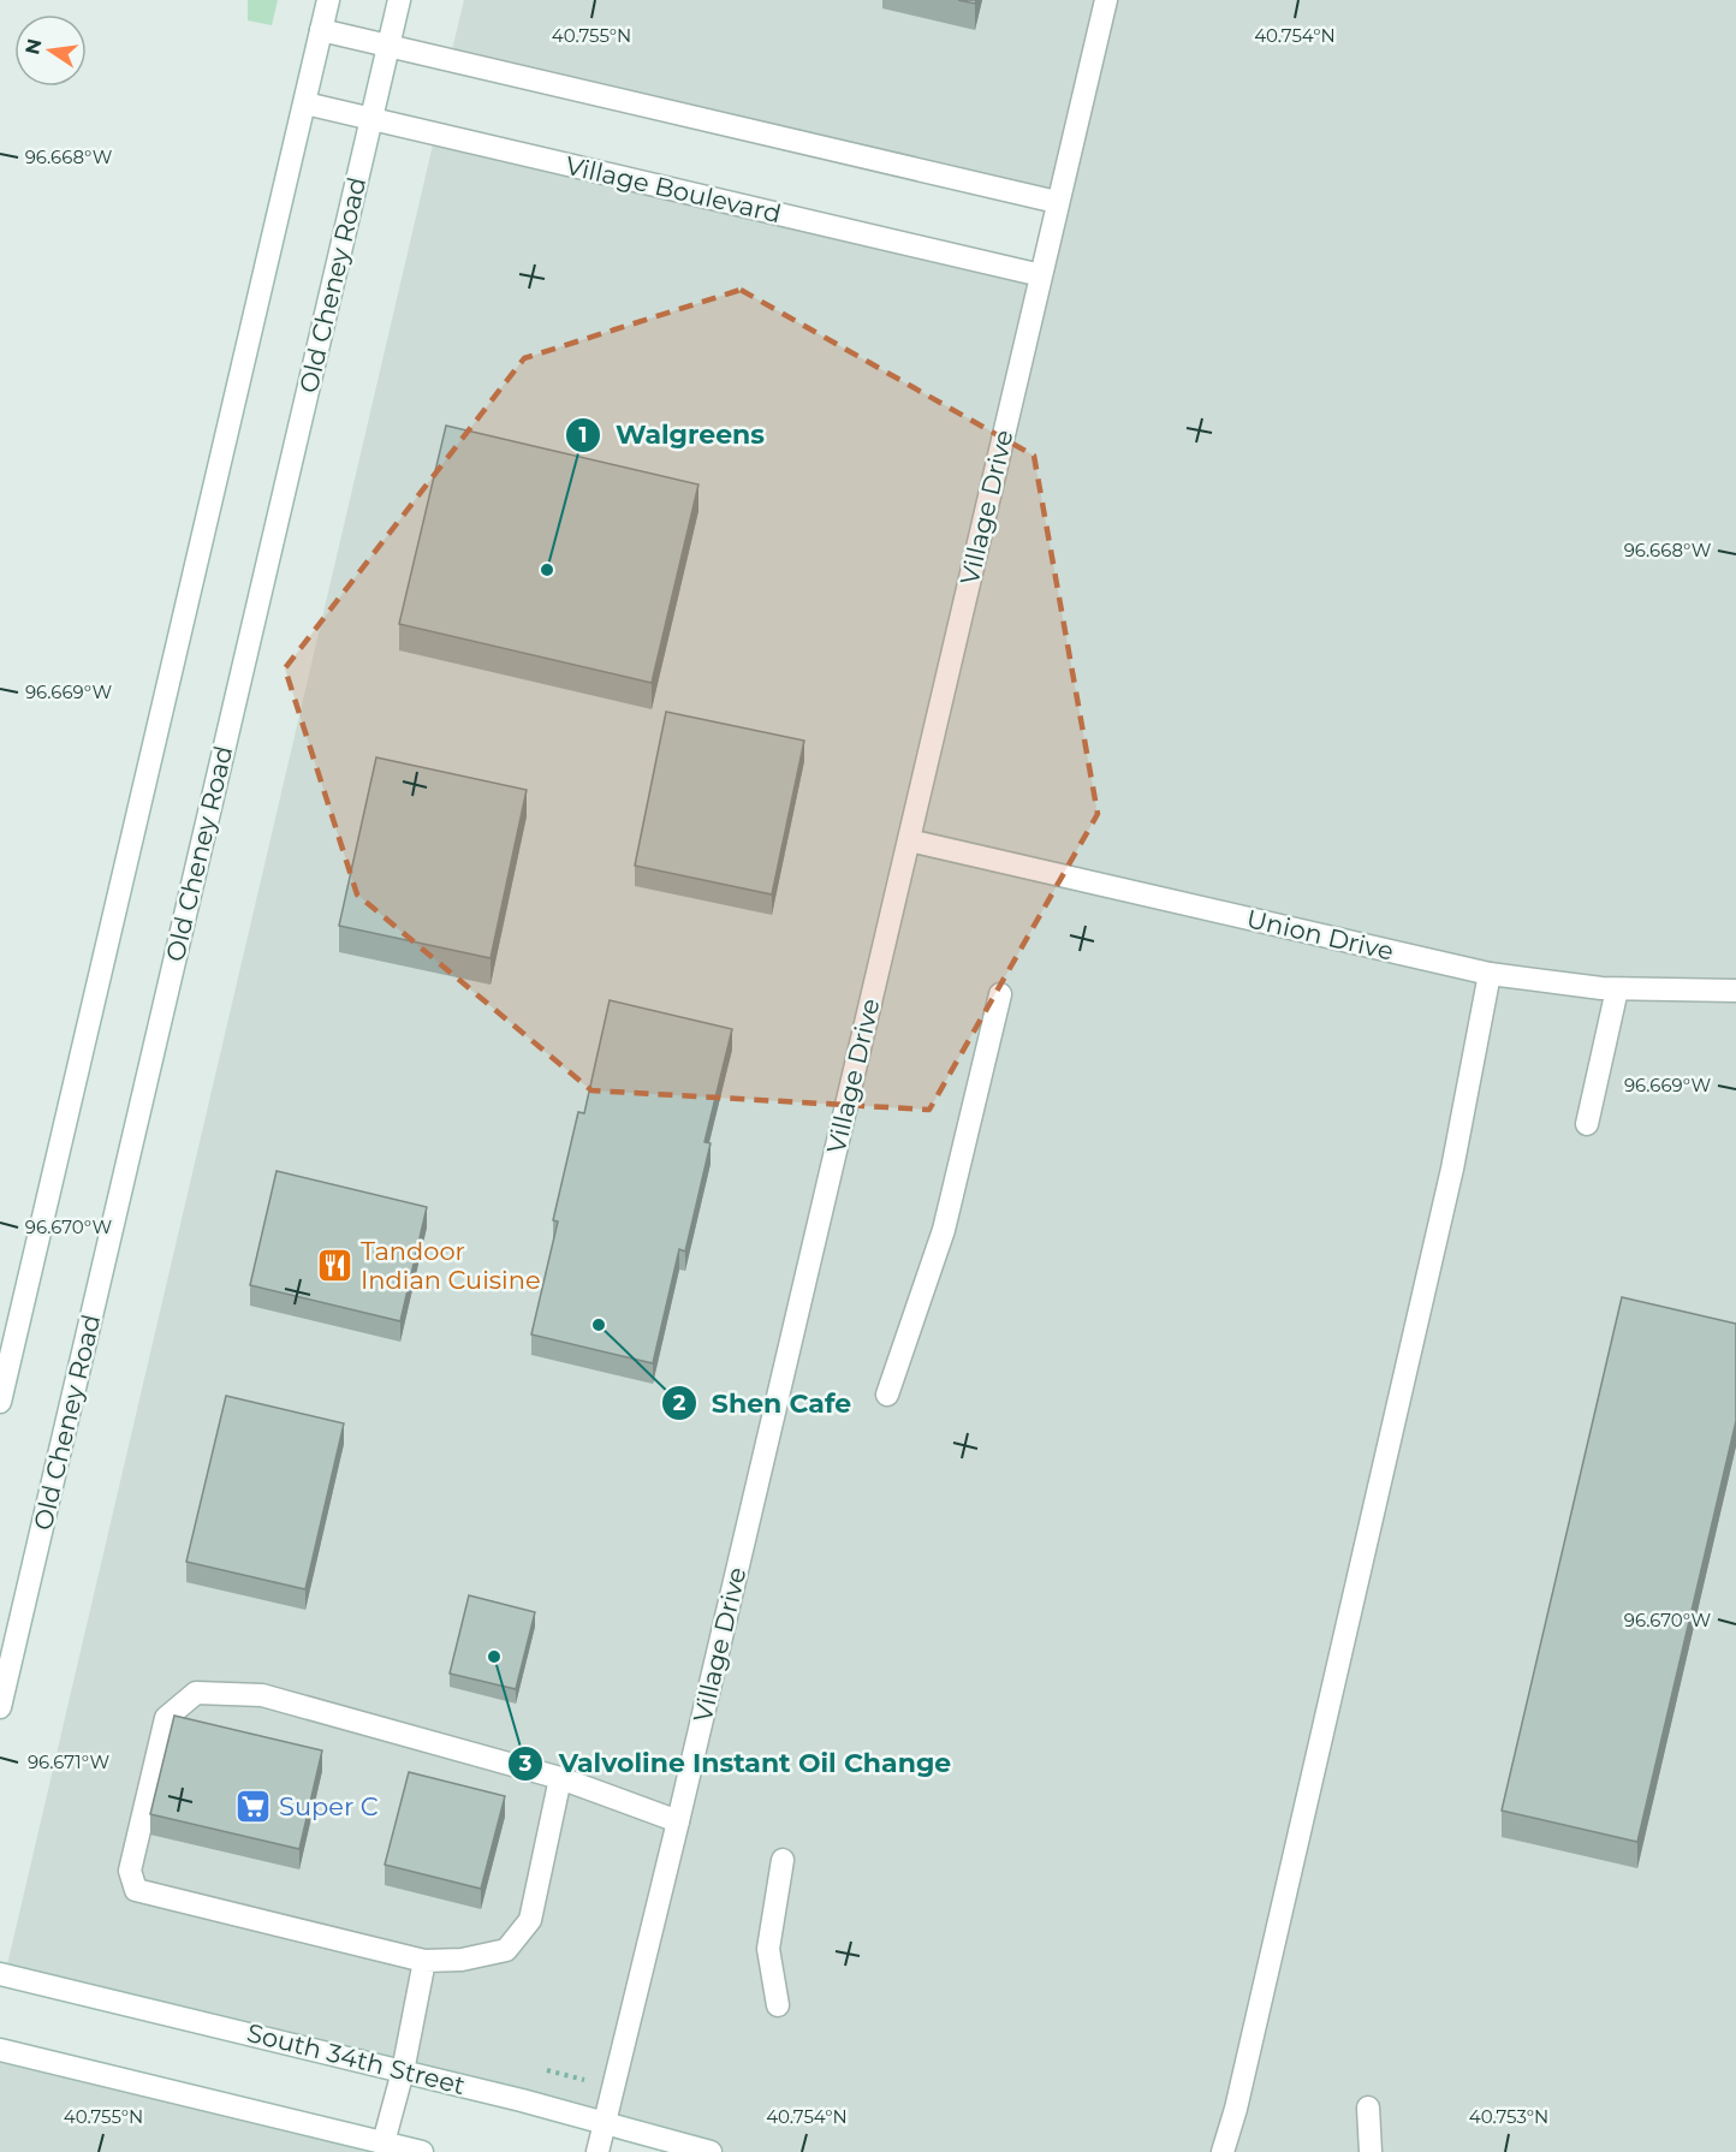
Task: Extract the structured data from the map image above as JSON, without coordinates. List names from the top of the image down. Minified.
{"streets":{"street":["Village Boulevard","Old Cheney Road","Village Drive","Union Drive","South 34th Street"]},"crossings":[["Village Boulevard","Old Cheney Road"],["Village Boulevard","Village Drive"],["Village Drive","Union Drive"],["Village Drive","South 34th Street"]],"places":{"other":["Walgreens","Shen Cafe","Valvoline Instant Oil Change"],"restaurant":["Tandoor Indian Cuisine"],"supermarket":["Super C"]},"north":"left","coordinates":["40.755°N","40.754°N","96.668°W","96.669°W","96.670°W","96.671°W","40.753°N"]}
